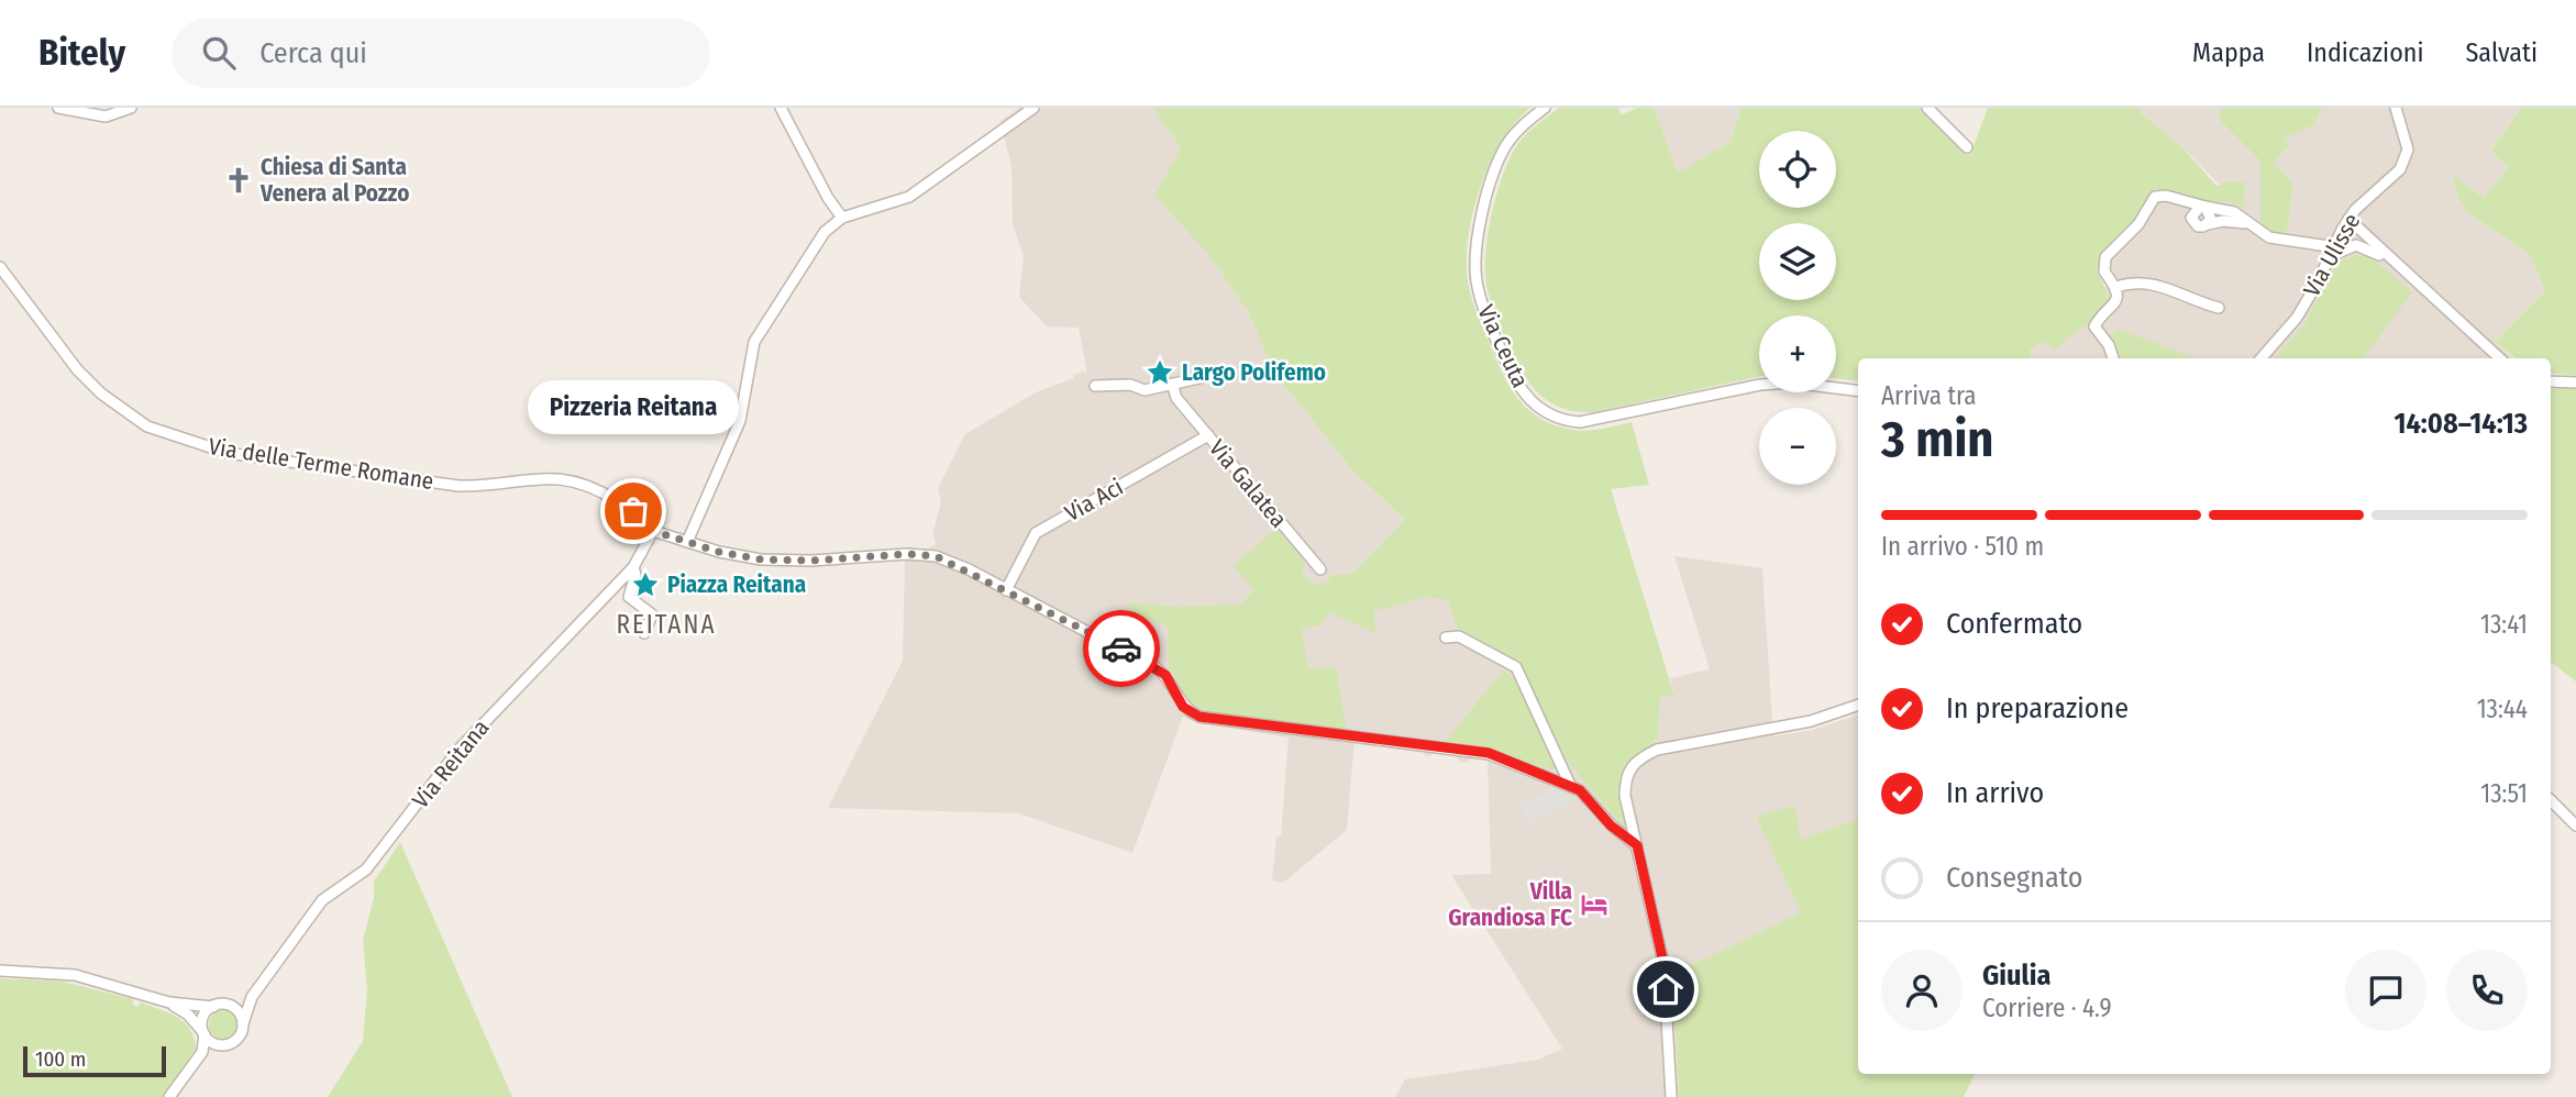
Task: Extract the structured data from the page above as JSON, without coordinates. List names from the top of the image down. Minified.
{"streets":{"street":["Via Ulisse","Via Ceuta","Via delle Terme Romane","Via Galatea","Via Aci","Via Reitana"]},"crossings":[["Via delle Terme Romane","Via Reitana"],["Via Galatea","Via Aci"]],"districts":["REITANA"],"places":{"church":["Chiesa di Santa Venera al Pozzo"],"place":["Largo Polifemo","Piazza Reitana"],"other":["Pizzeria Reitana"],"hotel":["Villa Grandiosa FC"]},"scale_bar":"100 m","page":{"header":"Bitely","search":"Cerca qui","nav":["Mappa","Indicazioni","Salvati"],"map_buttons":["+","−"],"heading":["3 min","Arriva tra","14:08–14:13"],"panel":["Giulia","Corriere · 4.9"],"bubble":"Pizzeria Reitana","bar":"In arrivo · 510 m","list":[["Confermato","13:41"],["In preparazione","13:44"],["In arrivo","13:51"],"Consegnato"],"scale":"100 m"}}
